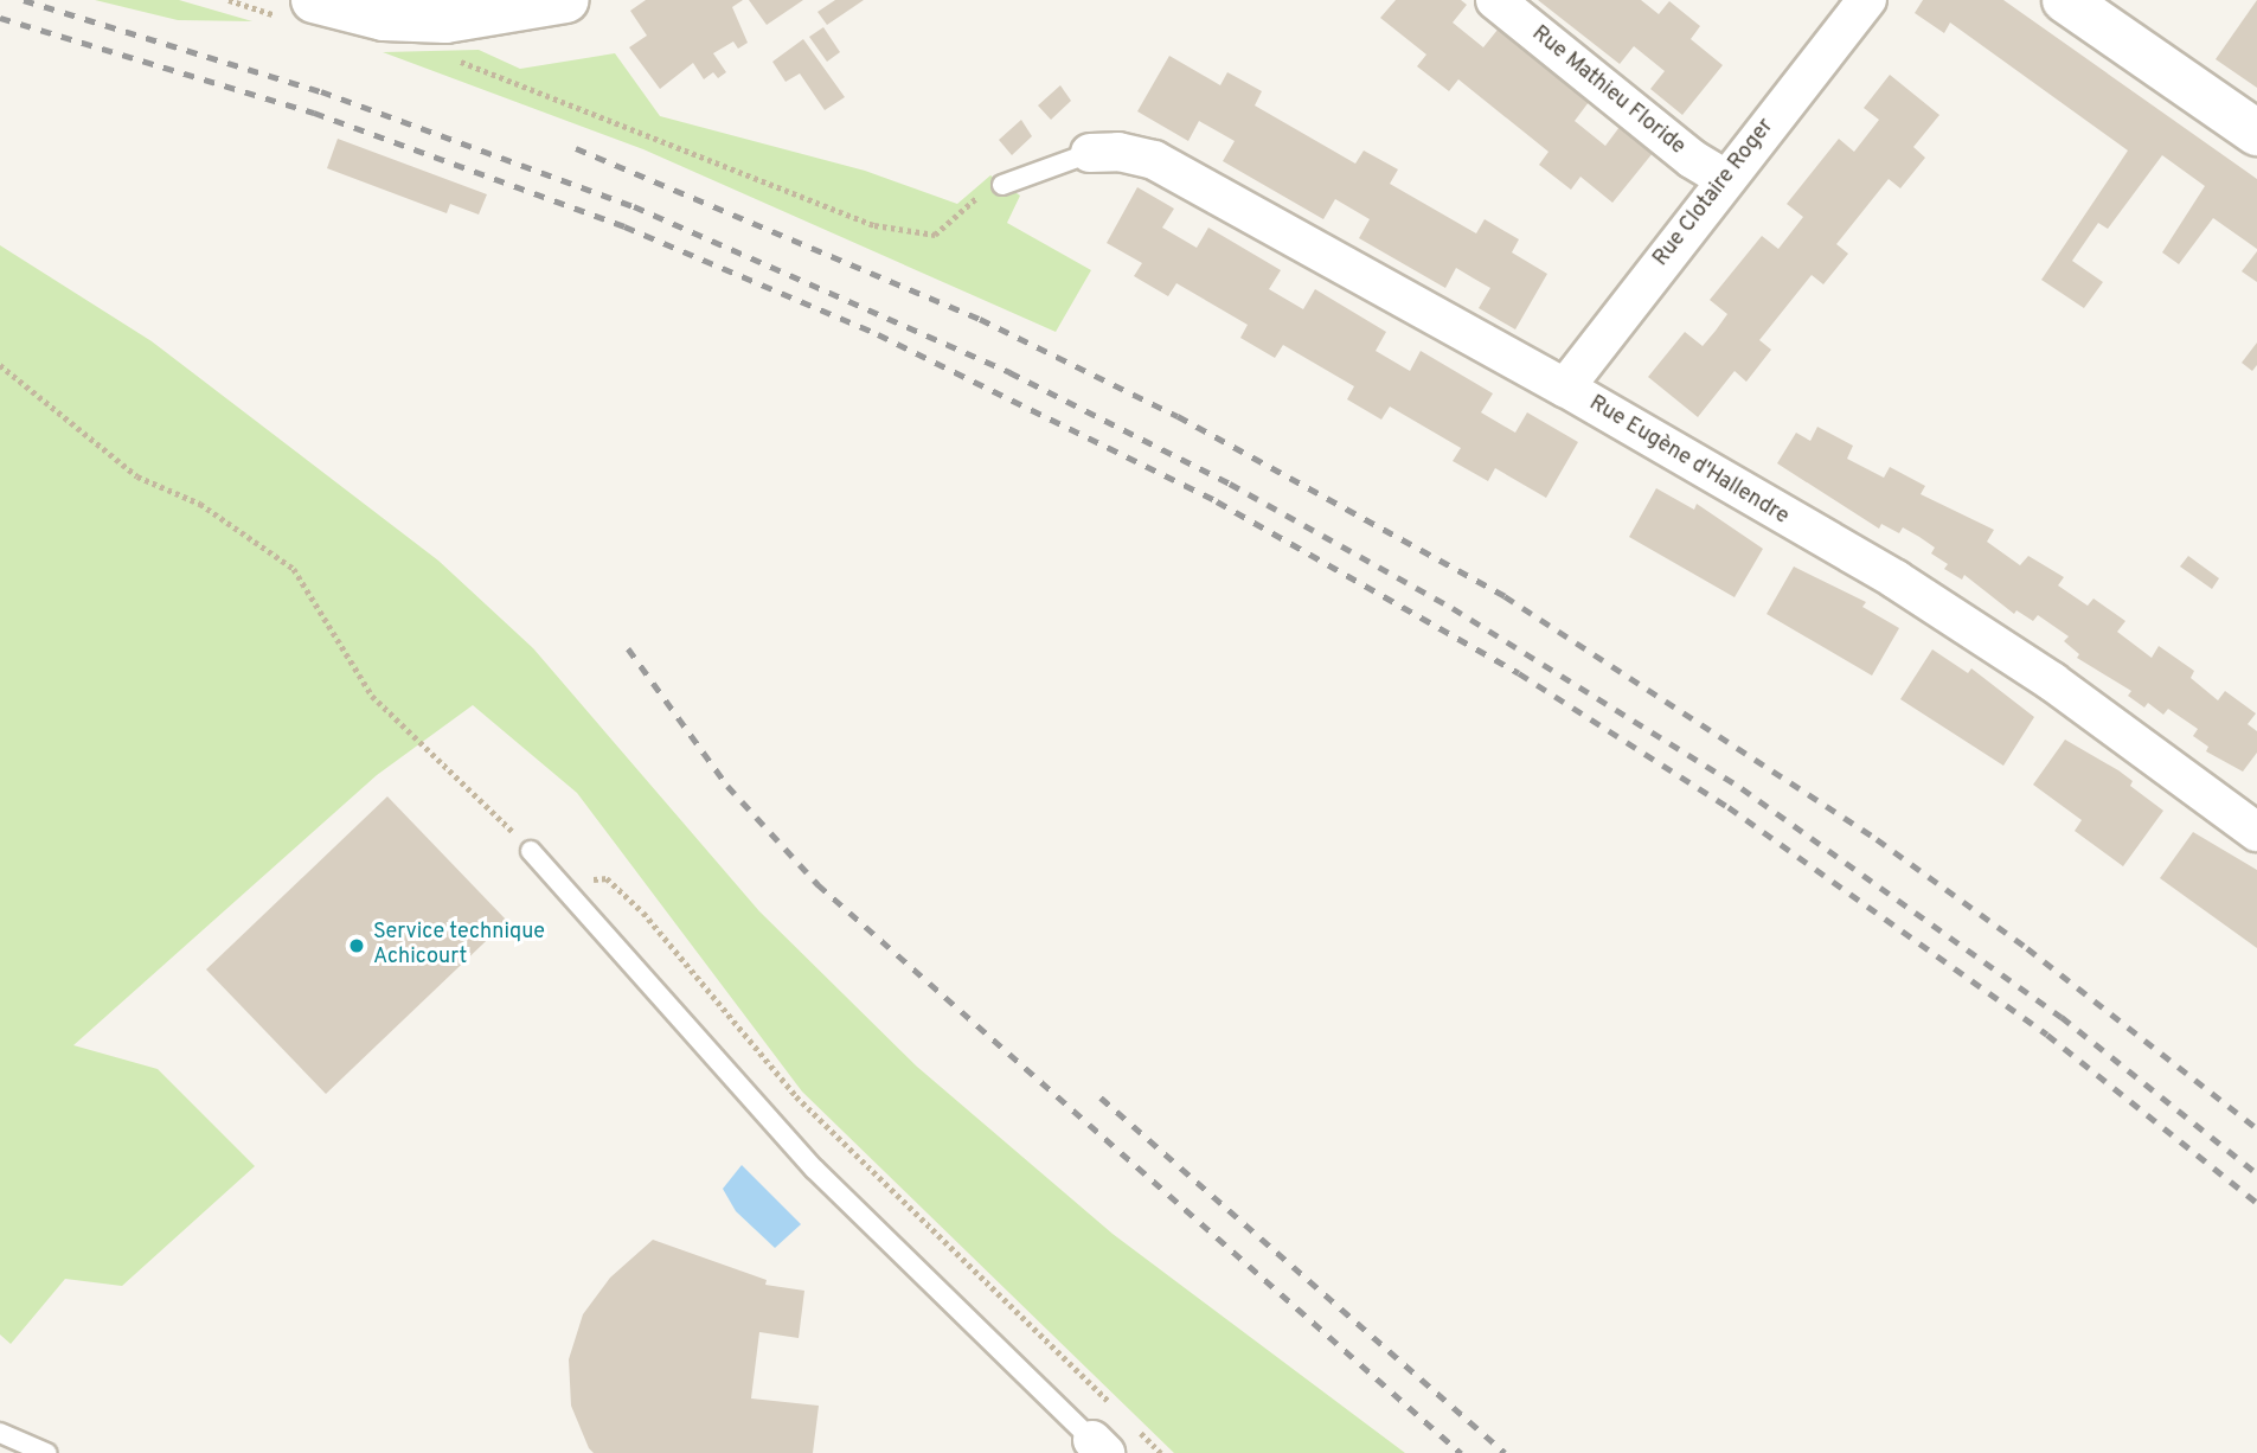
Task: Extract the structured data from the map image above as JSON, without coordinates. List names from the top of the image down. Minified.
{"streets":{"street":["Rue Mathieu Floride","Rue Clotaire Roger","Rue Eugène d'Hallendre"]},"crossings":[["Rue Mathieu Floride","Rue Clotaire Roger"],["Rue Clotaire Roger","Rue Eugène d'Hallendre"]],"places":["Service technique Achicourt"]}
